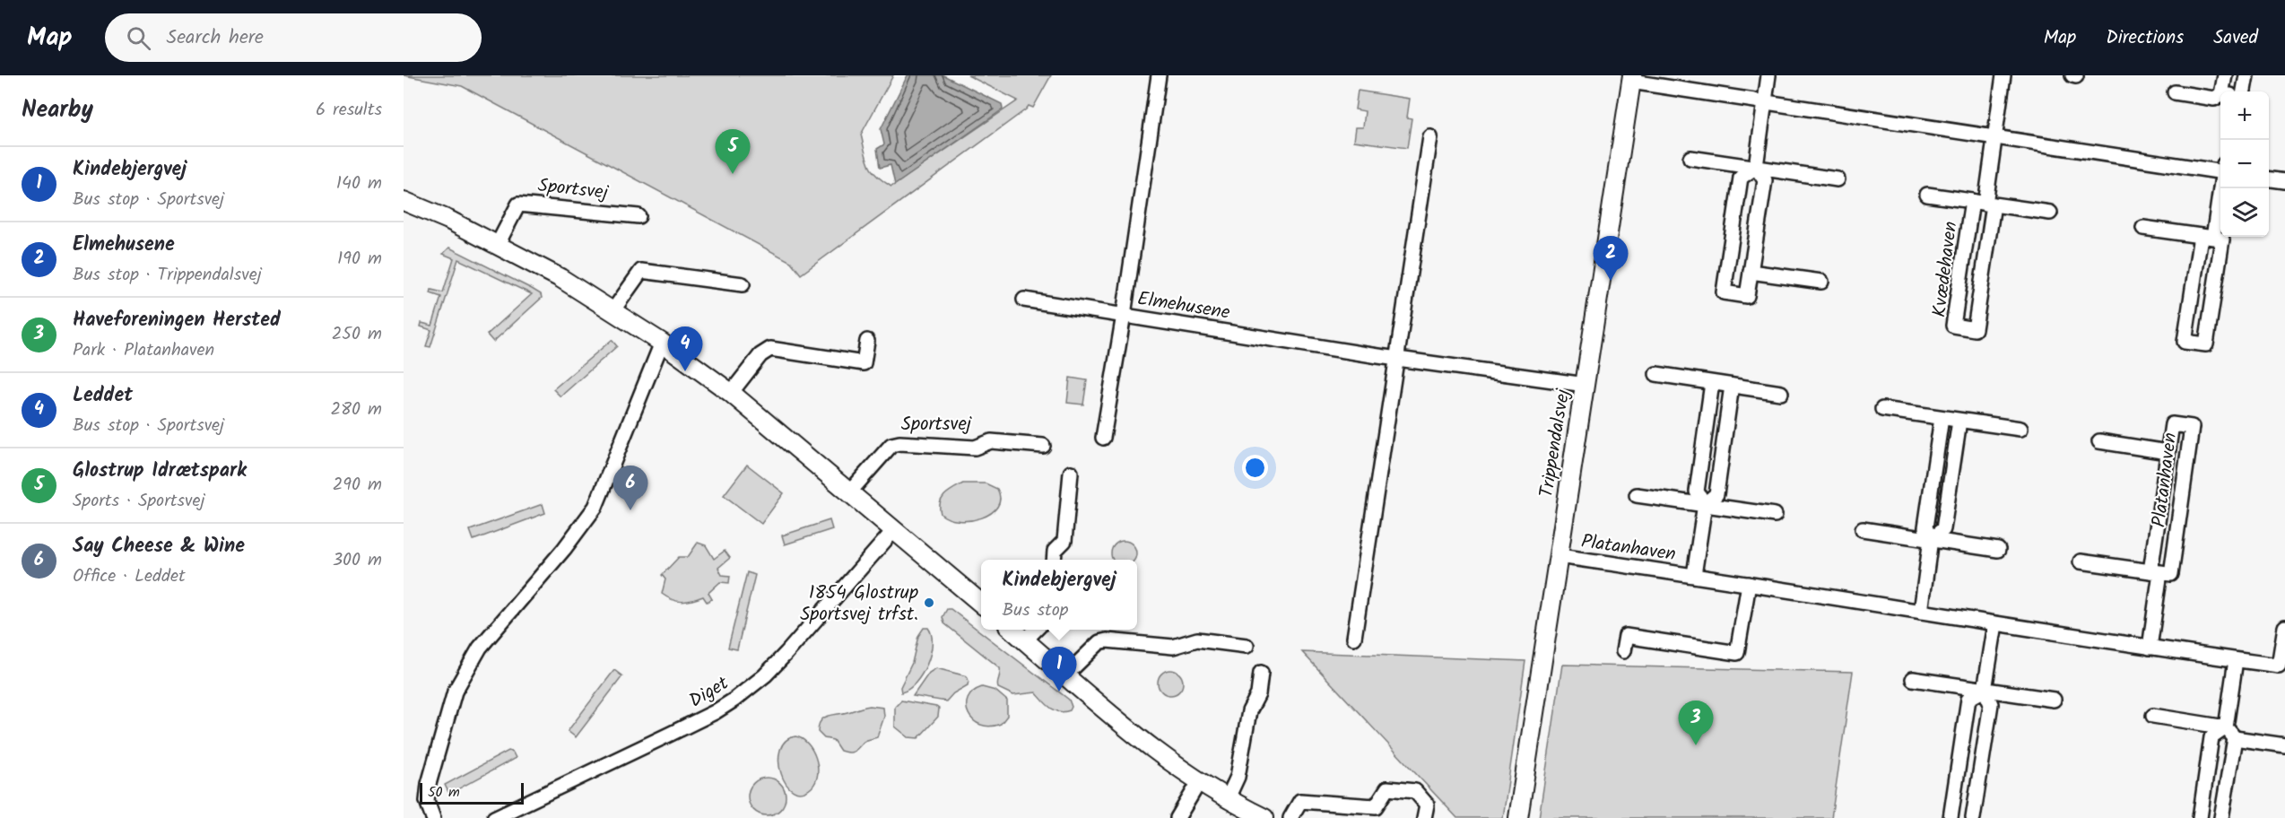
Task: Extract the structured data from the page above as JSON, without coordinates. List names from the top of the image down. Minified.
{"streets":{"street":["Sportsvej","Kvædehaven","Elmehusene","Trippendalsvej","Platanhaven","Diget"]},"crossings":[["Elmehusene","Trippendalsvej"],["Trippendalsvej","Platanhaven"]],"places":["1854 Glostrup Sportsvej trfst."],"scale_bar":"50 m","page":{"header":"Map","search":"Search here","nav":["Map","Directions","Saved"],"heading":["Nearby","6 results"],"map_buttons":["+","−"],"pins":["5","2","4","6","1","3"],"list":[{"mark":"1","name":"Kindebjergvej","note":"Bus stop · Sportsvej","value":"140 m"},{"mark":"2","name":"Elmehusene","note":"Bus stop · Trippendalsvej","value":"190 m"},{"mark":"3","name":"Haveforeningen Hersted","note":"Park · Platanhaven","value":"250 m"},{"mark":"4","name":"Leddet","note":"Bus stop · Sportsvej","value":"280 m"},{"mark":"5","name":"Glostrup Idrætspark","note":"Sports · Sportsvej","value":"290 m"},{"mark":"6","name":"Say Cheese & Wine","note":"Office · Leddet","value":"300 m"}],"popup":["Kindebjergvej","Bus stop"],"scale":"50 m"}}
